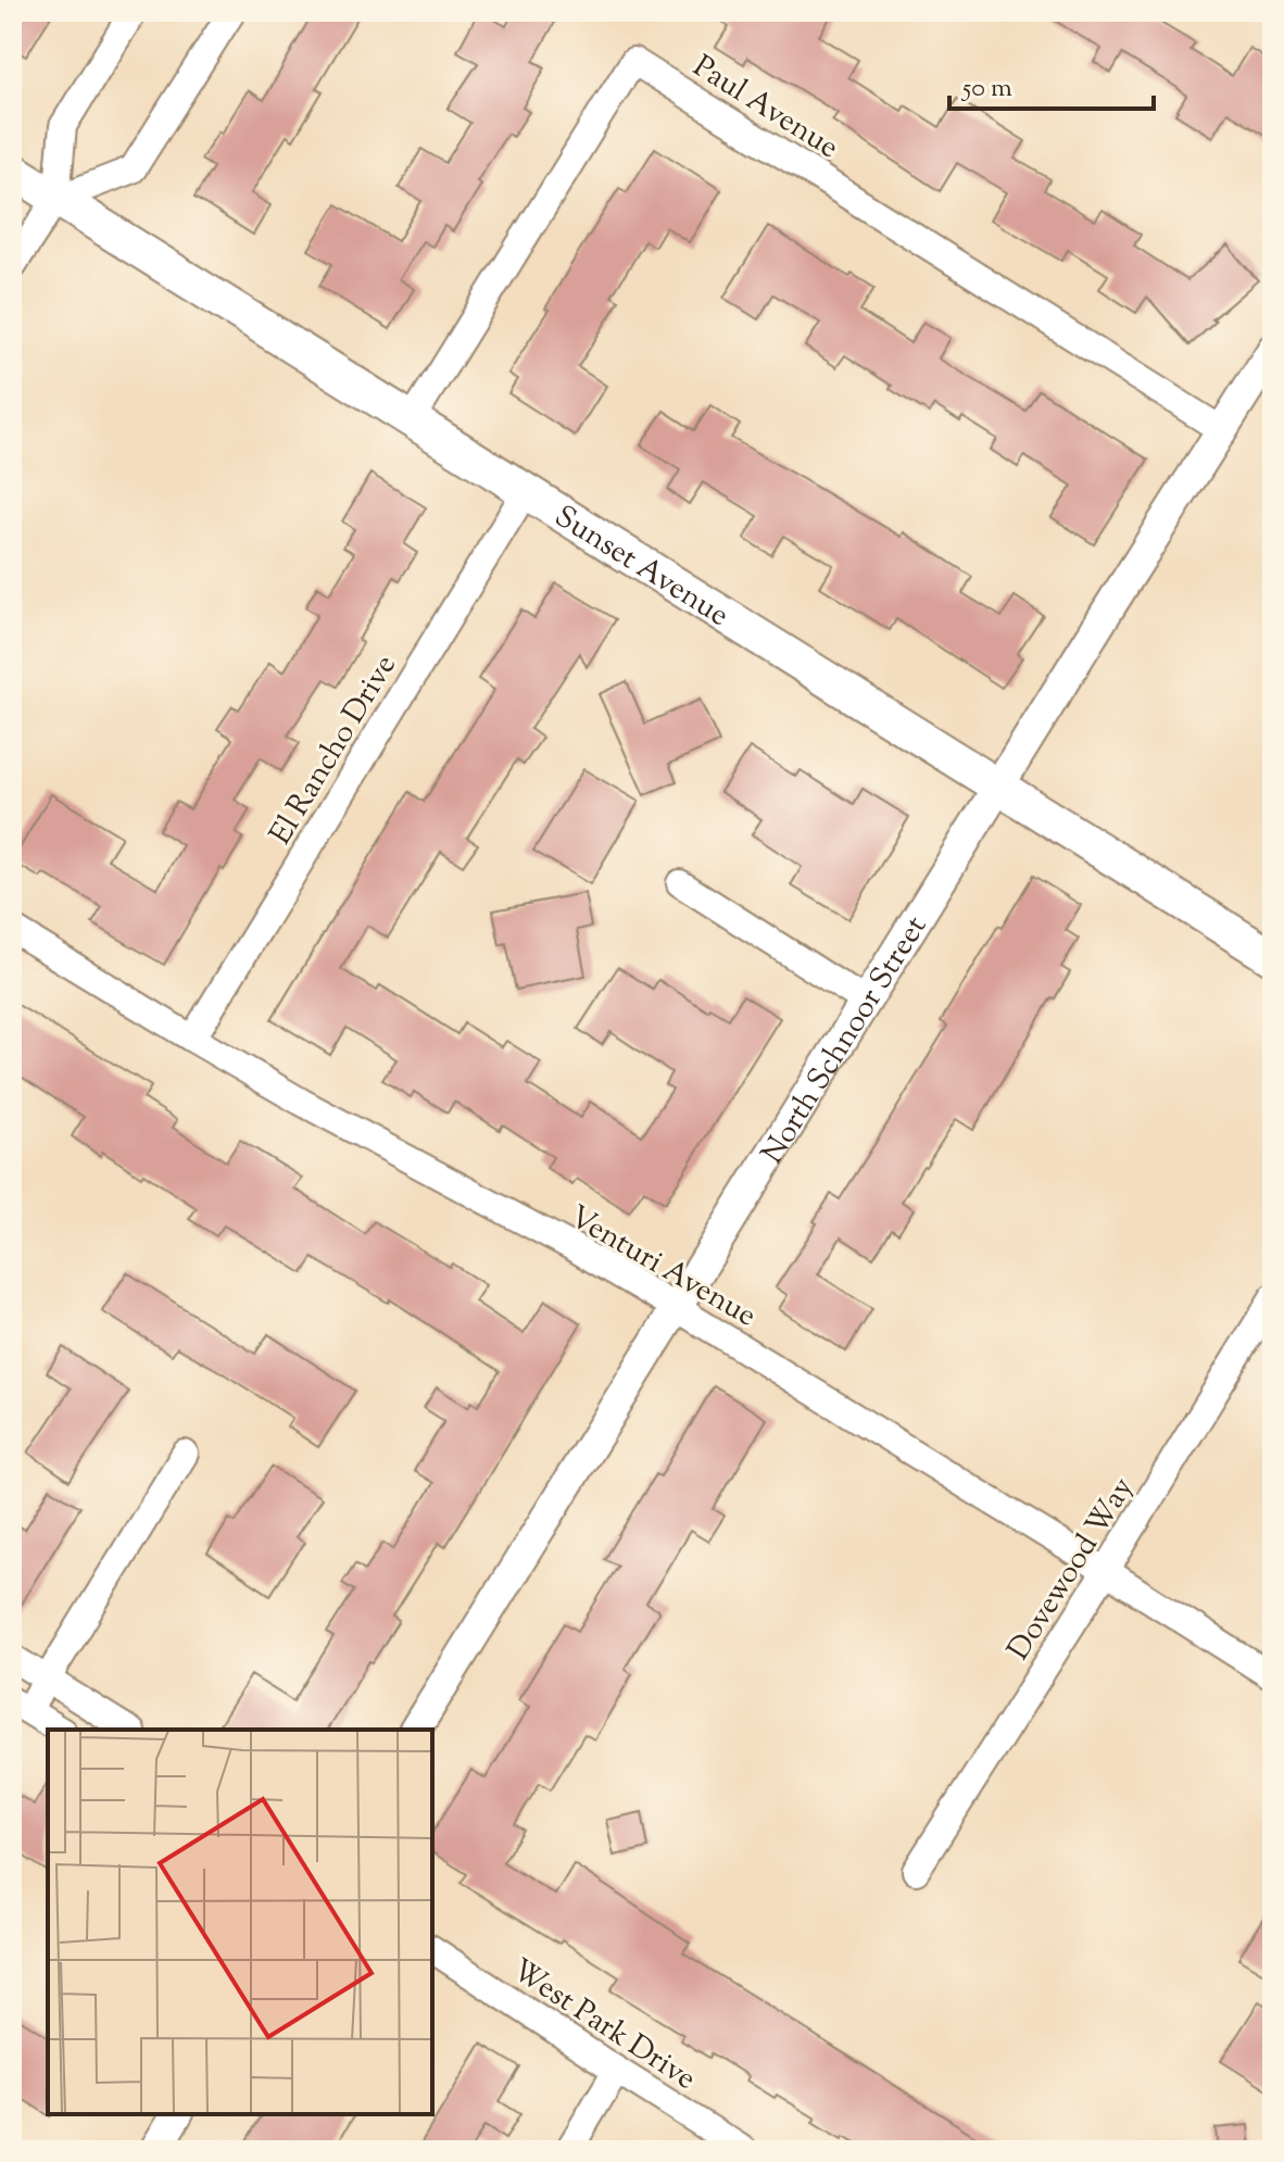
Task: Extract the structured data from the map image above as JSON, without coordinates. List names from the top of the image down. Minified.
{"streets":{"main road":["Sunset Avenue"],"street":["Paul Avenue","El Rancho Drive","North Schnoor Street","Venturi Avenue","Dovewood Way","West Park Drive"]},"crossings":[["Paul Avenue","Sunset Avenue"],["Paul Avenue","North Schnoor Street"],["Sunset Avenue","El Rancho Drive"],["Sunset Avenue","North Schnoor Street"],["El Rancho Drive","Venturi Avenue"],["North Schnoor Street","Venturi Avenue"],["Venturi Avenue","Dovewood Way"]],"scale_bar":"50 m"}
